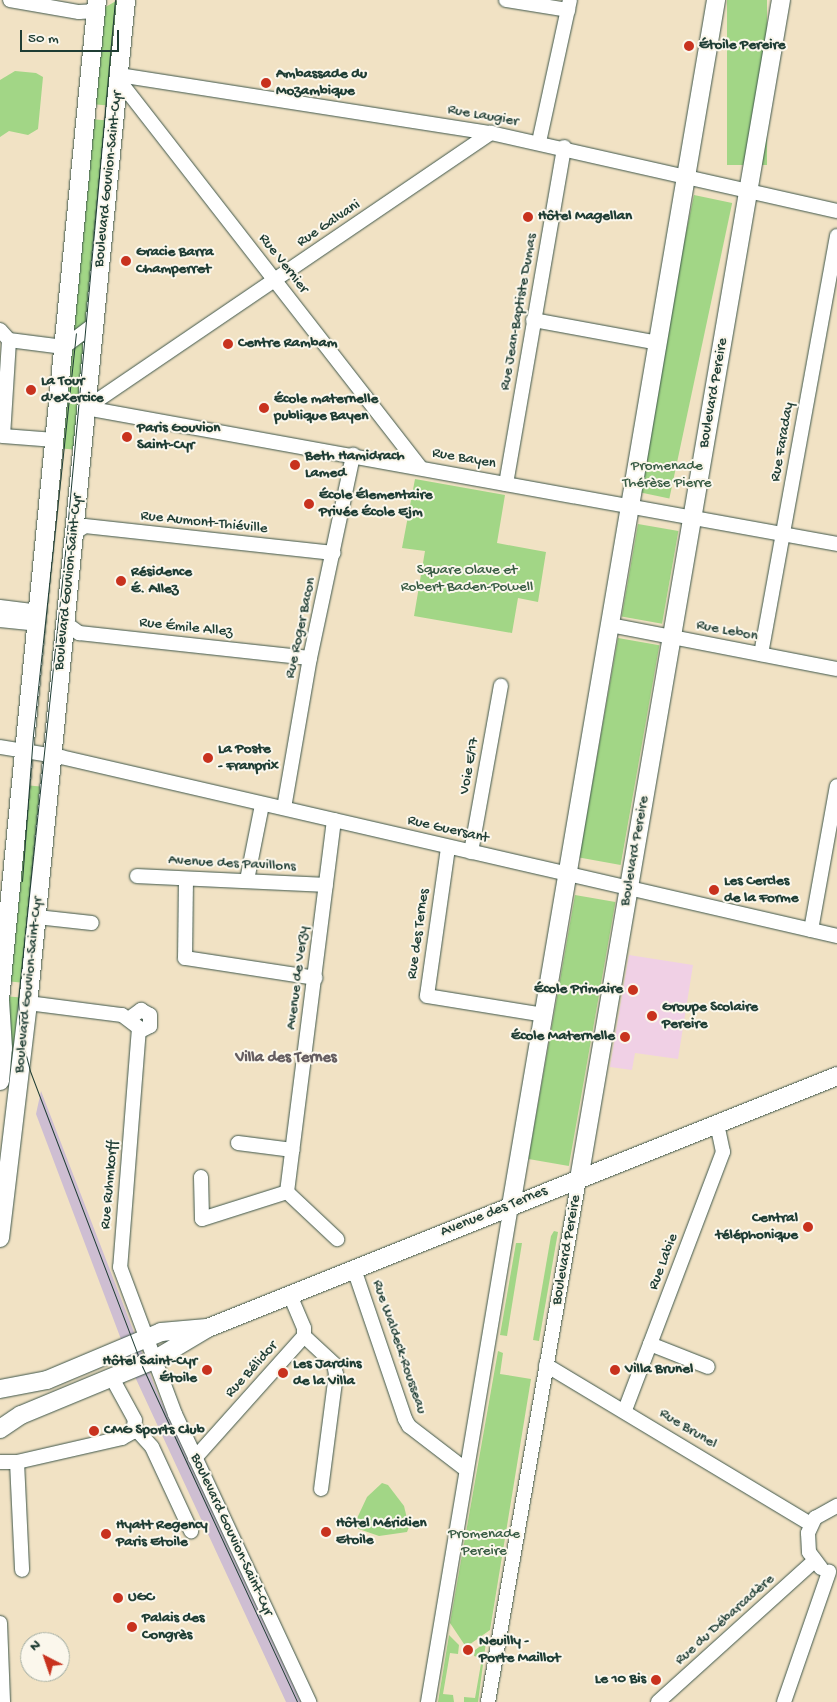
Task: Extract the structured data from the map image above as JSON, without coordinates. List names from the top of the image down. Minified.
{"streets":{"main road":["Boulevard Gouvion-Saint-Cyr","Boulevard Pereire","Avenue des Ternes"],"street":["Rue Laugier","Rue Galvani","Rue Vernier","Rue Jean-Baptiste Dumas","Rue Faraday","Rue Bayen","Rue Aumont-Thiéville","Rue Émile Allez","Rue Roger Bacon","Rue Lebon","Voie E/17","Rue Guersant","Avenue des Pavillons","Rue des Ternes","Avenue de Verzy","Rue Ruhmkorff","Rue Labie","Rue Waldeck-Rousseau","Rue Bélidor","Rue Brunel","Rue du Débarcadère"]},"crossings":[["Rue Laugier","Boulevard Gouvion-Saint-Cyr"],["Rue Laugier","Rue Galvani"],["Rue Laugier","Rue Vernier"],["Rue Laugier","Rue Jean-Baptiste Dumas"],["Rue Laugier","Boulevard Pereire"],["Boulevard Gouvion-Saint-Cyr","Rue Galvani"],["Boulevard Gouvion-Saint-Cyr","Rue Vernier"],["Boulevard Gouvion-Saint-Cyr","Rue Bayen"],["Boulevard Gouvion-Saint-Cyr","Rue Aumont-Thiéville"],["Boulevard Gouvion-Saint-Cyr","Rue Émile Allez"],["Boulevard Gouvion-Saint-Cyr","Rue Guersant"],["Boulevard Gouvion-Saint-Cyr","Rue Ruhmkorff"],["Boulevard Gouvion-Saint-Cyr","Avenue des Ternes"],["Boulevard Gouvion-Saint-Cyr","Rue Bélidor"],["Rue Galvani","Rue Vernier"],["Rue Galvani","Rue Bayen"],["Rue Vernier","Rue Bayen"],["Rue Jean-Baptiste Dumas","Rue Bayen"],["Boulevard Pereire","Rue Bayen"],["Boulevard Pereire","Rue Lebon"],["Boulevard Pereire","Rue Guersant"],["Boulevard Pereire","Avenue des Ternes"],["Boulevard Pereire","Rue Brunel"],["Rue Faraday","Rue Bayen"],["Rue Faraday","Rue Lebon"],["Rue Bayen","Rue Roger Bacon"],["Rue Aumont-Thiéville","Rue Roger Bacon"],["Rue Émile Allez","Rue Roger Bacon"],["Rue Roger Bacon","Rue Guersant"],["Voie E/17","Rue Guersant"],["Rue Guersant","Rue des Ternes"],["Rue Guersant","Avenue de Verzy"],["Avenue des Pavillons","Avenue de Verzy"],["Rue Ruhmkorff","Avenue des Ternes"],["Avenue des Ternes","Rue Labie"],["Avenue des Ternes","Rue Waldeck-Rousseau"],["Rue Labie","Rue Brunel"]],"districts":["Villa des Ternes"],"parks":["Promenade Thérèse Pierre","Square Olave et Robert Baden-Powell","Promenade Pereire"],"places":["Étoile Pereire","Ambassade du Mozambique","Hôtel Magellan","Gracie Barra Champerret","Centre Rambam","La Tour d'exercice","École maternelle publique Bayen","Paris Gouvion Saint-Cyr","Beth Hamidrach Lamed","École Élementaire Privée École Ejm","Résidence É. Allez","La Poste - Franprix","Les Cercles de la Forme","École Primaire","Groupe Scolaire Pereire","École Maternelle","Central téléphonique","Hôtel Saint-Cyr Étoile","Villa Brunel","Les Jardins de la Villa","CMG Sports Club","Hôtel Méridien Etoile","Hyatt Regency Paris Etoile","UGC","Palais des Congrès","Neuilly - Porte Maillot","Le 10 Bis"],"scale_bar":"50 m","north":"top left"}
